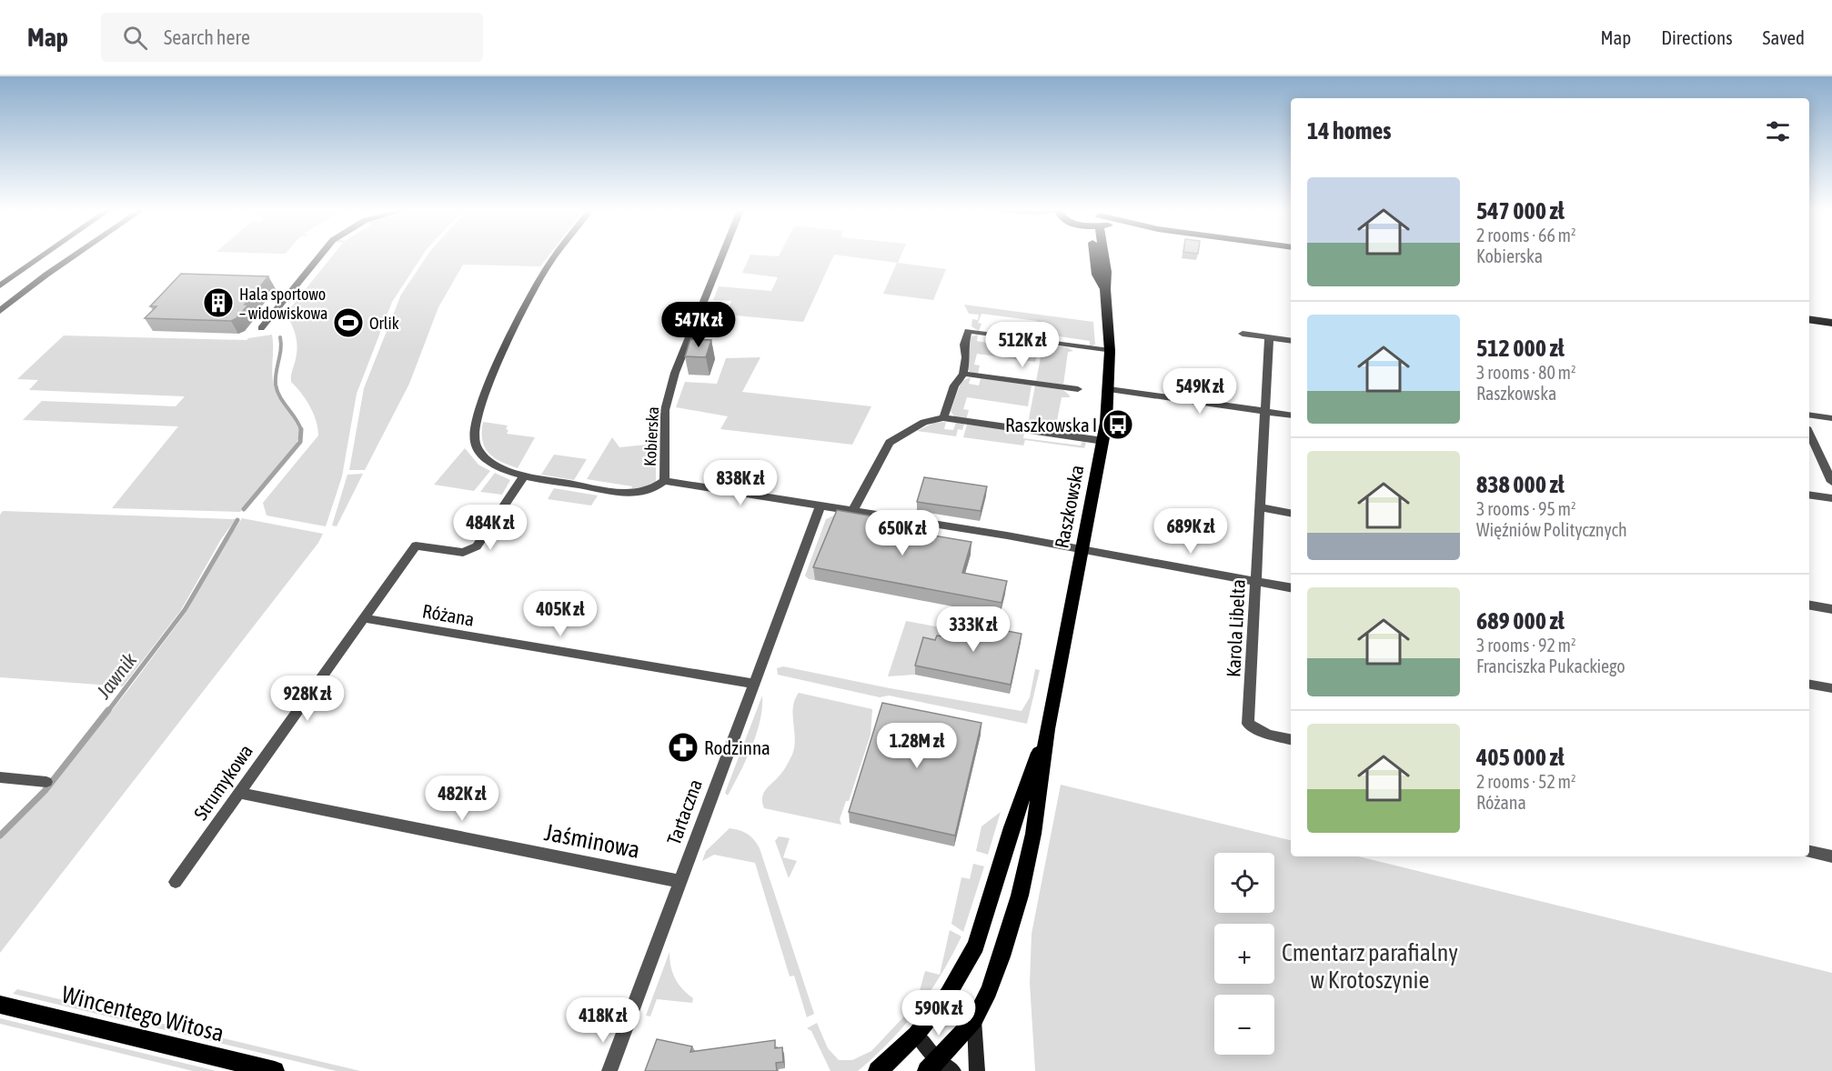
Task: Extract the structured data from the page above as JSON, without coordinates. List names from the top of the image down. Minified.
{"streets":{"main road":["Raszkowska","Wincentego Witosa"],"street":["Kobierska","Różana","Karola Libelta","Strumykowa","Tartaczna","Jaśminowa"]},"crossings":[["Różana","Strumykowa"],["Różana","Tartaczna"],["Strumykowa","Jaśminowa"],["Tartaczna","Jaśminowa"]],"water":["Jawnik"],"parks":["Cmentarz parafialny w Krotoszynie"],"places":{"building":["Hala sportowo – widowiskowa"],"sports":["Orlik"],"bus stop":["Raszkowska I"],"pharmacy":["Rodzinna"]},"page":{"header":"Map","search":"Search here","nav":["Map","Directions","Saved"],"heading":"14 homes","list":[{"name":"547 000 zł","note":"2 rooms · 66 m² · Kobierska"},{"name":"512 000 zł","note":"3 rooms · 80 m² · Raszkowska"},{"name":"838 000 zł","note":"3 rooms · 95 m² · Więźniów Politycznych"},{"name":"689 000 zł","note":"3 rooms · 92 m² · Franciszka Pukackiego"},{"name":"405 000 zł","note":"2 rooms · 52 m² · Różana"}],"price":["547K zł","512K zł","549K zł","838K zł","484K zł","689K zł","650K zł","405K zł","333K zł","928K zł","1.28M zł","482K zł","590K zł","418K zł"],"map_buttons":["+","−"]}}
